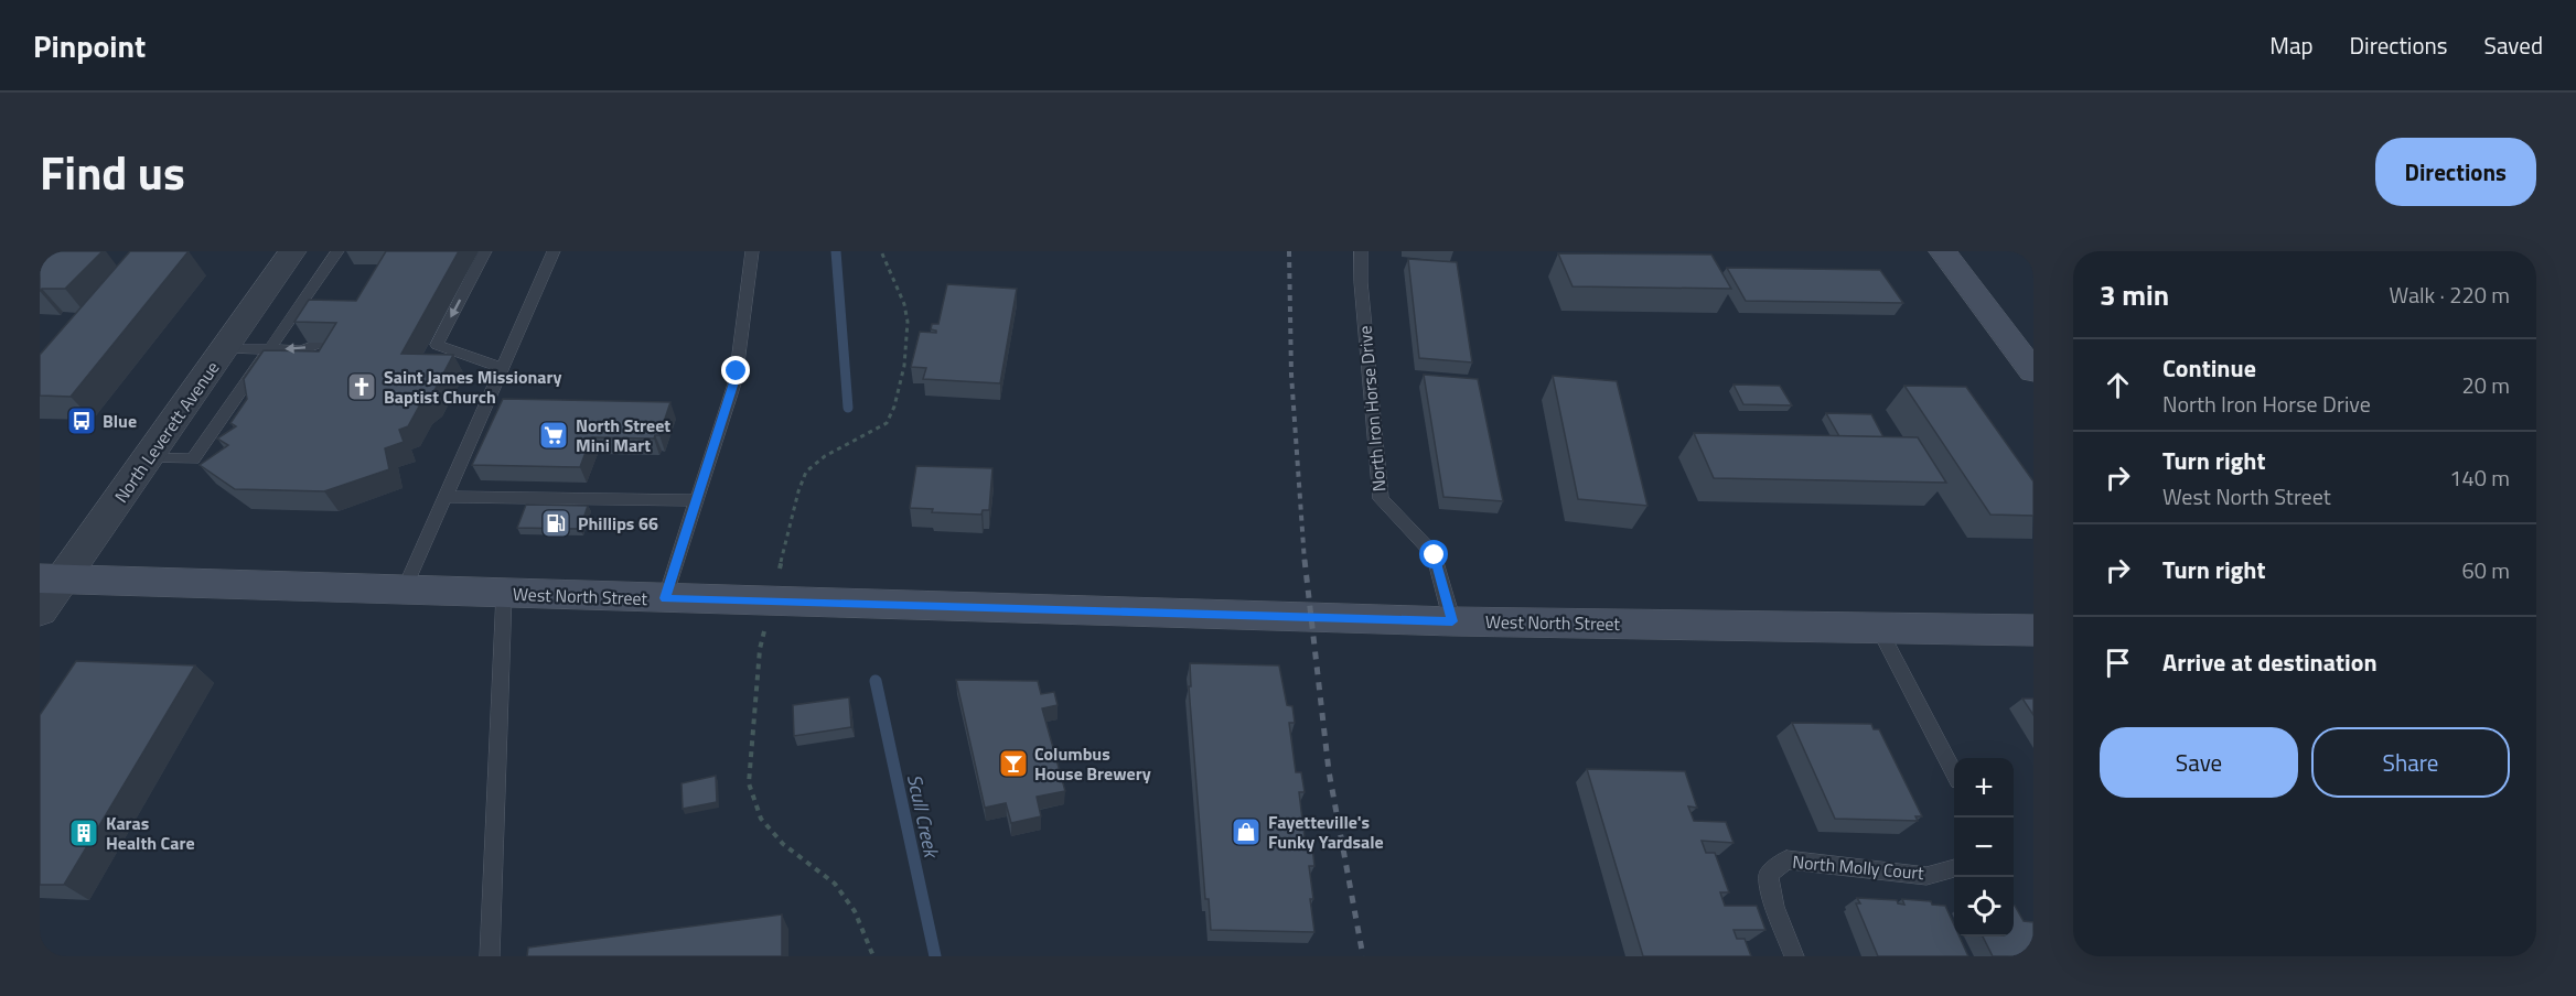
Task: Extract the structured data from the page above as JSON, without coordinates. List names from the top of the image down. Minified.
{"streets":{"main road":["West North Street"],"street":["North Leverett Avenue"],"lane":["North Iron Horse Drive","North Molly Court"]},"crossings":[["North Iron Horse Drive","West North Street"],["North Leverett Avenue","West North Street"]],"water":["Scull Creek"],"places":{"church":["Saint James Missionary Baptist Church"],"bus stop":["Blue"],"supermarket":["North Street Mini Mart"],"fuel station":["Phillips 66"],"bar":["Columbus House Brewery"],"shop":["Fayetteville's Funky Yardsale"],"building":["Karas Health Care"]},"page":{"header":"Pinpoint","nav":["Map","Directions","Saved"],"title":"Find us","buttons":["Directions",["Save","Share"]],"heading":["3 min","Walk · 220 m"],"list":[["Continue","North Iron Horse Drive","20 m"],["Turn right","West North Street","140 m"],["Turn right","60 m"],"Arrive at destination"],"map_buttons":["+","−"]}}
